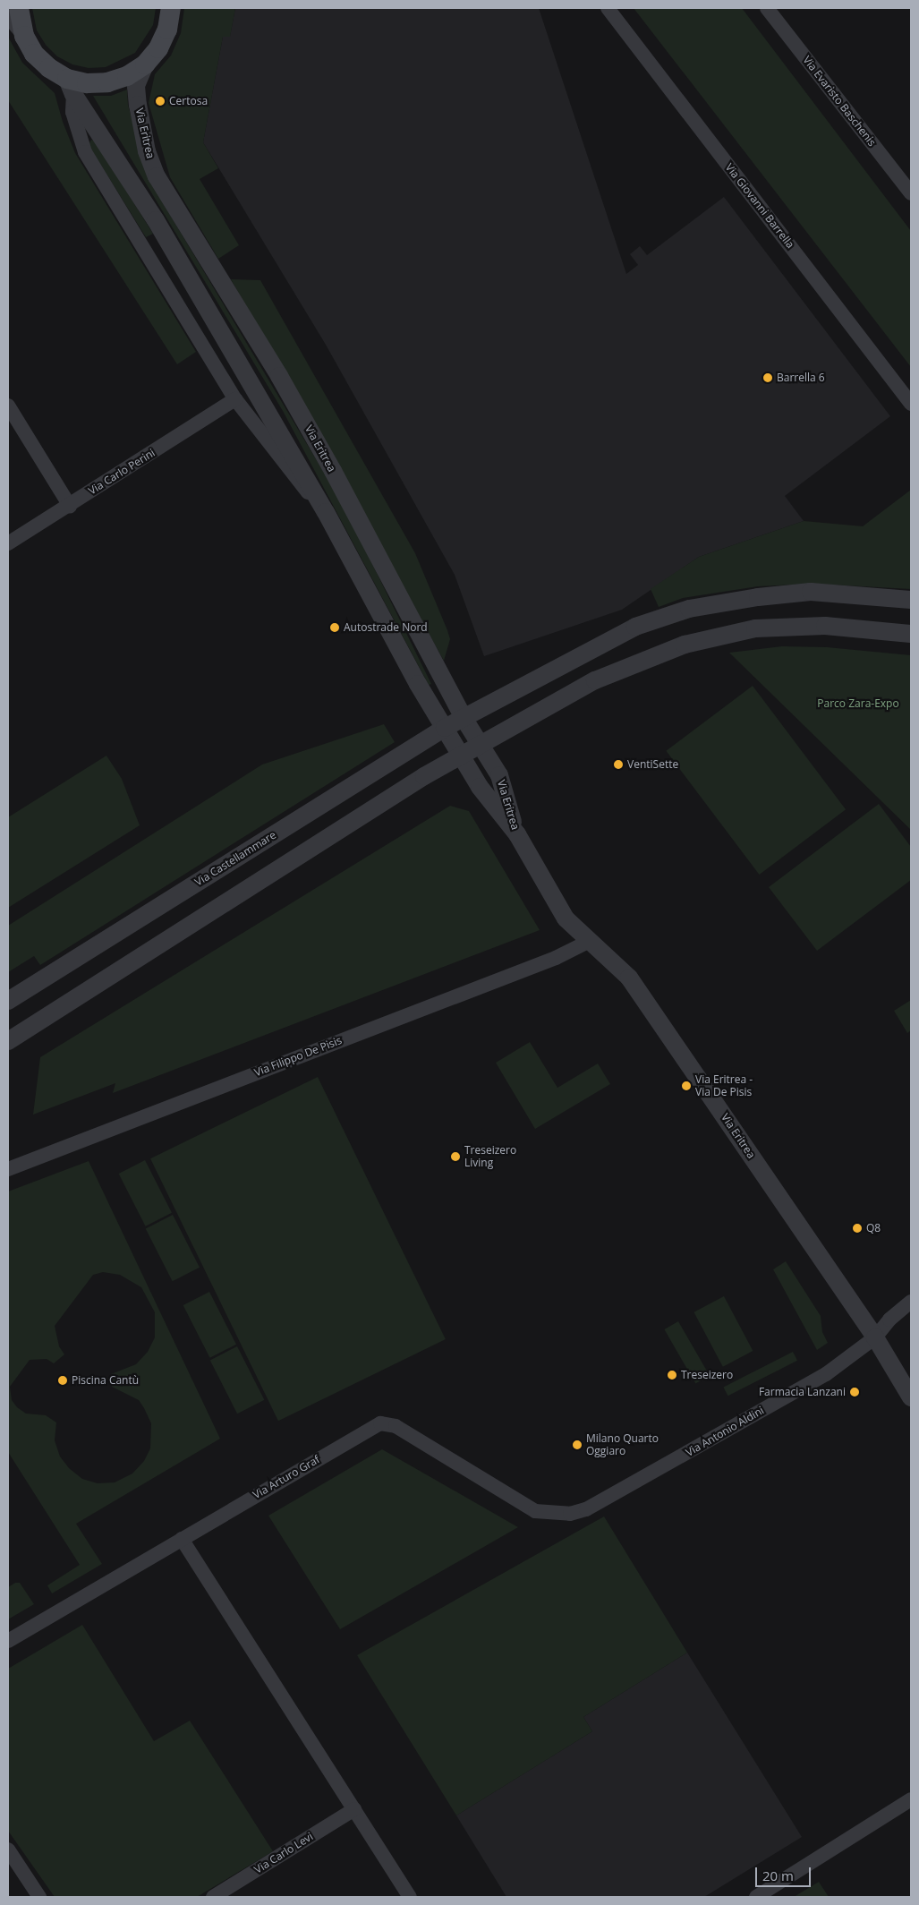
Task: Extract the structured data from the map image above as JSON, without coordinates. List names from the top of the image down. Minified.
{"streets":{"street":["Via Evaristo Baschenis","Via Eritrea","Via Giovanni Barrella","Via Carlo Perini","Via Castellammare","Via Filippo De Pisis","Via Antonio Aldini","Via Arturo Graf","Via Carlo Levi"]},"crossings":[["Via Eritrea","Via Carlo Perini"],["Via Eritrea","Via Castellammare"],["Via Eritrea","Via Filippo De Pisis"],["Via Eritrea","Via Antonio Aldini"],["Via Antonio Aldini","Via Arturo Graf"]],"parks":["Parco Zara-Expo"],"places":["Certosa","Barrella 6","Autostrade Nord","VentiSette","Via Eritrea - Via De Pisis","Treseizero Living","Q8","Treseizero","Piscina Cantù","Farmacia Lanzani","Milano Quarto Oggiaro"],"scale_bar":"20 m"}
